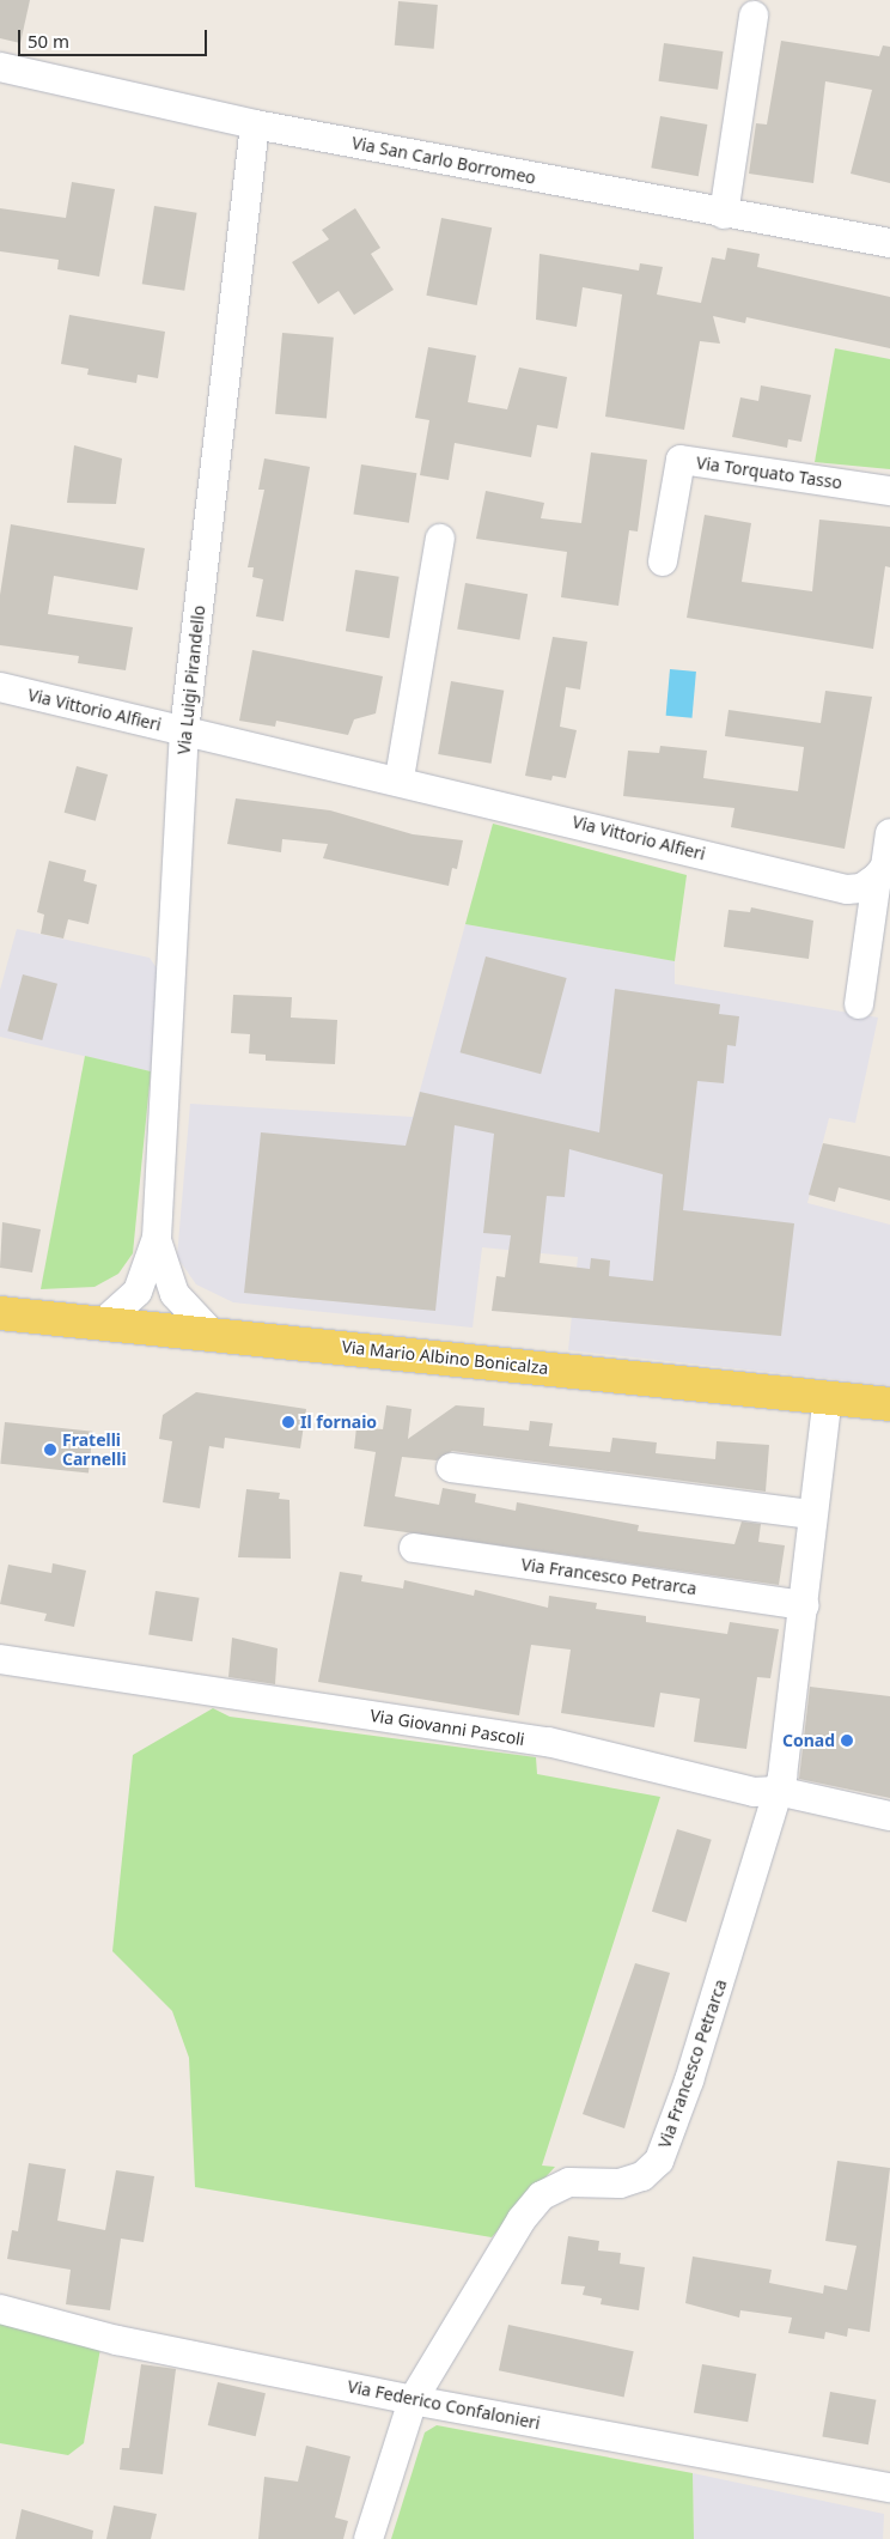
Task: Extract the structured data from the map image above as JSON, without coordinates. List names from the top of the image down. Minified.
{"streets":{"main road":["Via Mario Albino Bonicalza"],"street":["Via San Carlo Borromeo","Via Torquato Tasso","Via Luigi Pirandello","Via Vittorio Alfieri","Via Francesco Petrarca","Via Giovanni Pascoli","Via Federico Confalonieri"]},"crossings":[["Via San Carlo Borromeo","Via Luigi Pirandello"],["Via Luigi Pirandello","Via Vittorio Alfieri"],["Via Luigi Pirandello","Via Mario Albino Bonicalza"],["Via Mario Albino Bonicalza","Via Francesco Petrarca"],["Via Francesco Petrarca","Via Giovanni Pascoli"],["Via Francesco Petrarca","Via Federico Confalonieri"]],"places":["Il fornaio","Fratelli Carnelli","Conad"],"scale_bar":"50 m"}
